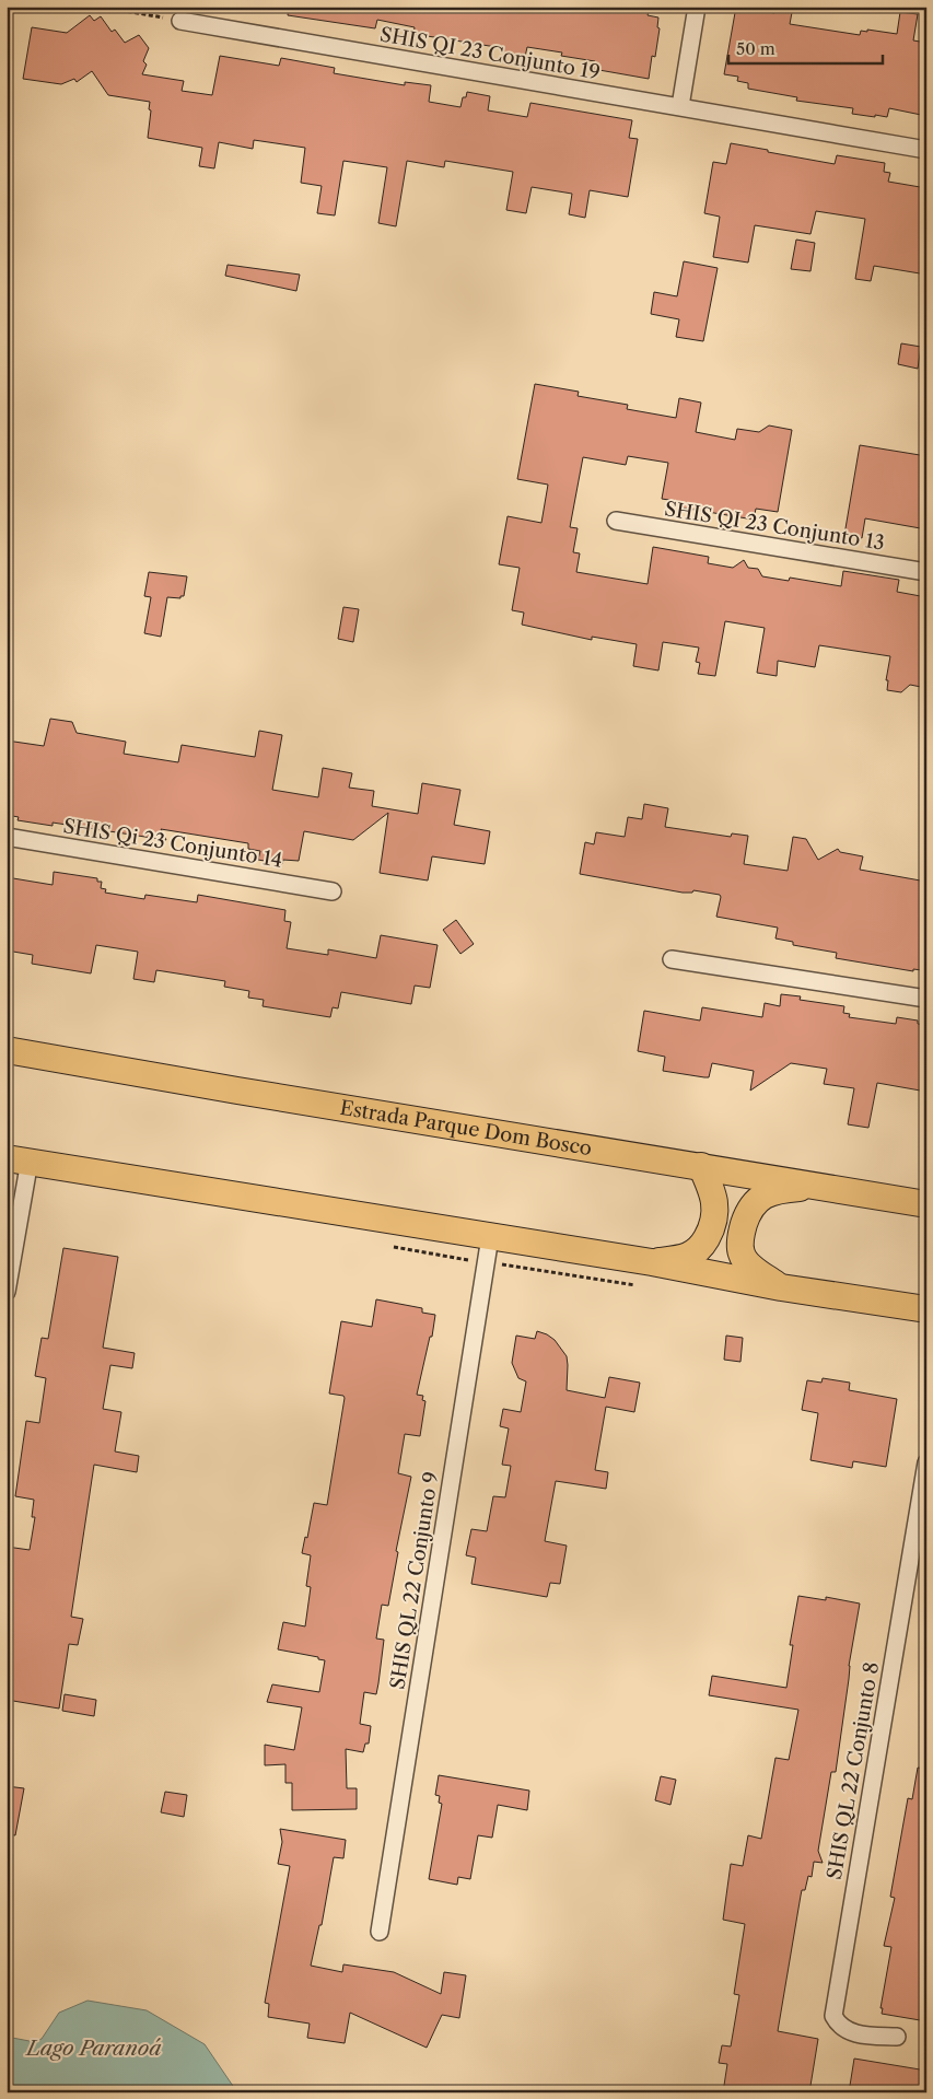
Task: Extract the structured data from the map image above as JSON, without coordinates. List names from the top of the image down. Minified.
{"streets":{"main road":["Estrada Parque Dom Bosco"],"street":["SHIS QI 23 Conjunto 19","SHIS QI 23 Conjunto 13","SHIS Qi 23 Conjunto 14","SHIS QL 22 Conjunto 9","SHIS QL 22 Conjunto 8"]},"water":["Lago Paranoá"],"scale_bar":"50 m"}
